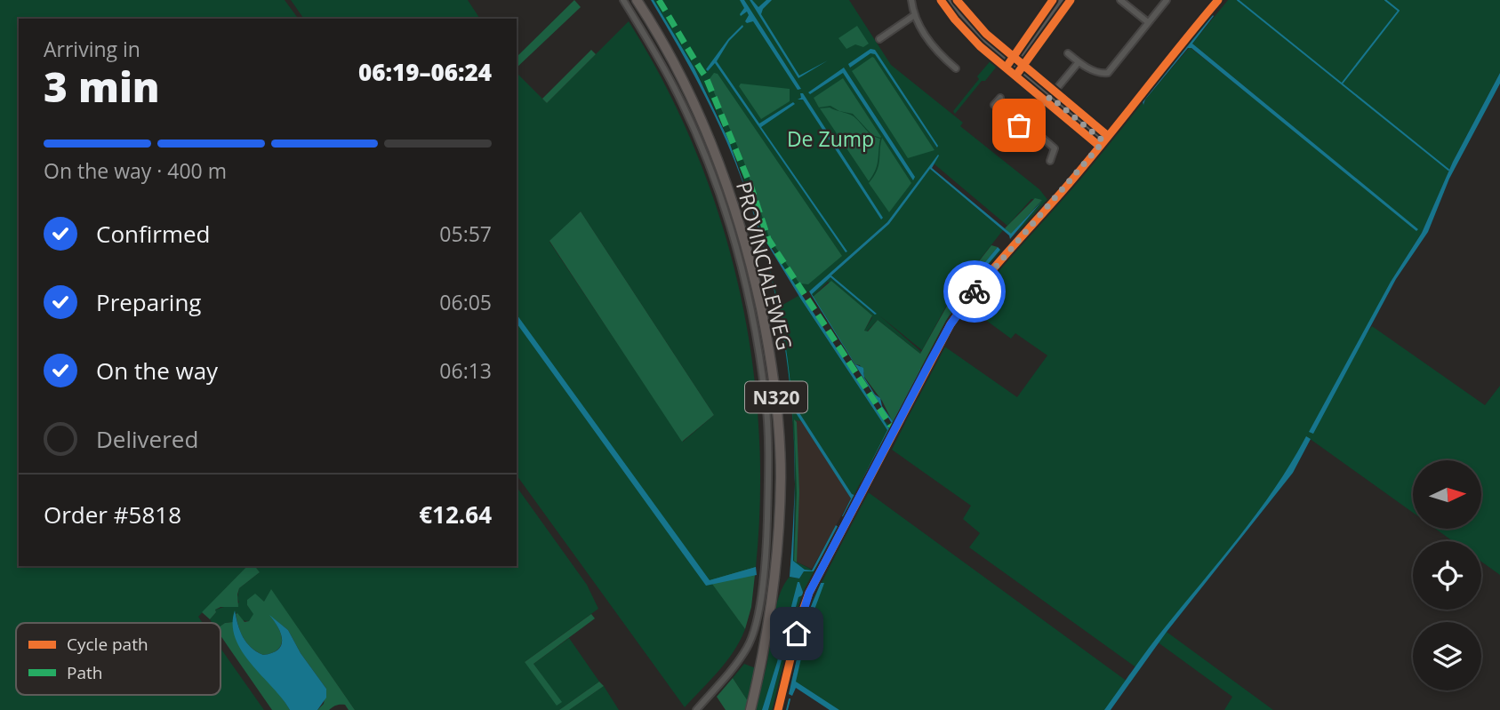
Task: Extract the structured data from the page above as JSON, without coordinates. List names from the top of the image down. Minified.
{"streets":{"highway":["PROVINCIALEWEG","N320"]},"parks":["De Zump"],"legend":["Cycle path","Path"],"north":"right","page":{"heading":["3 min","Arriving in","06:19–06:24"],"panel":["Order #5818","€12.64"],"bar":"On the way · 400 m","list":[["Confirmed","05:57"],["Preparing","06:05"],["On the way","06:13"],"Delivered"]}}
